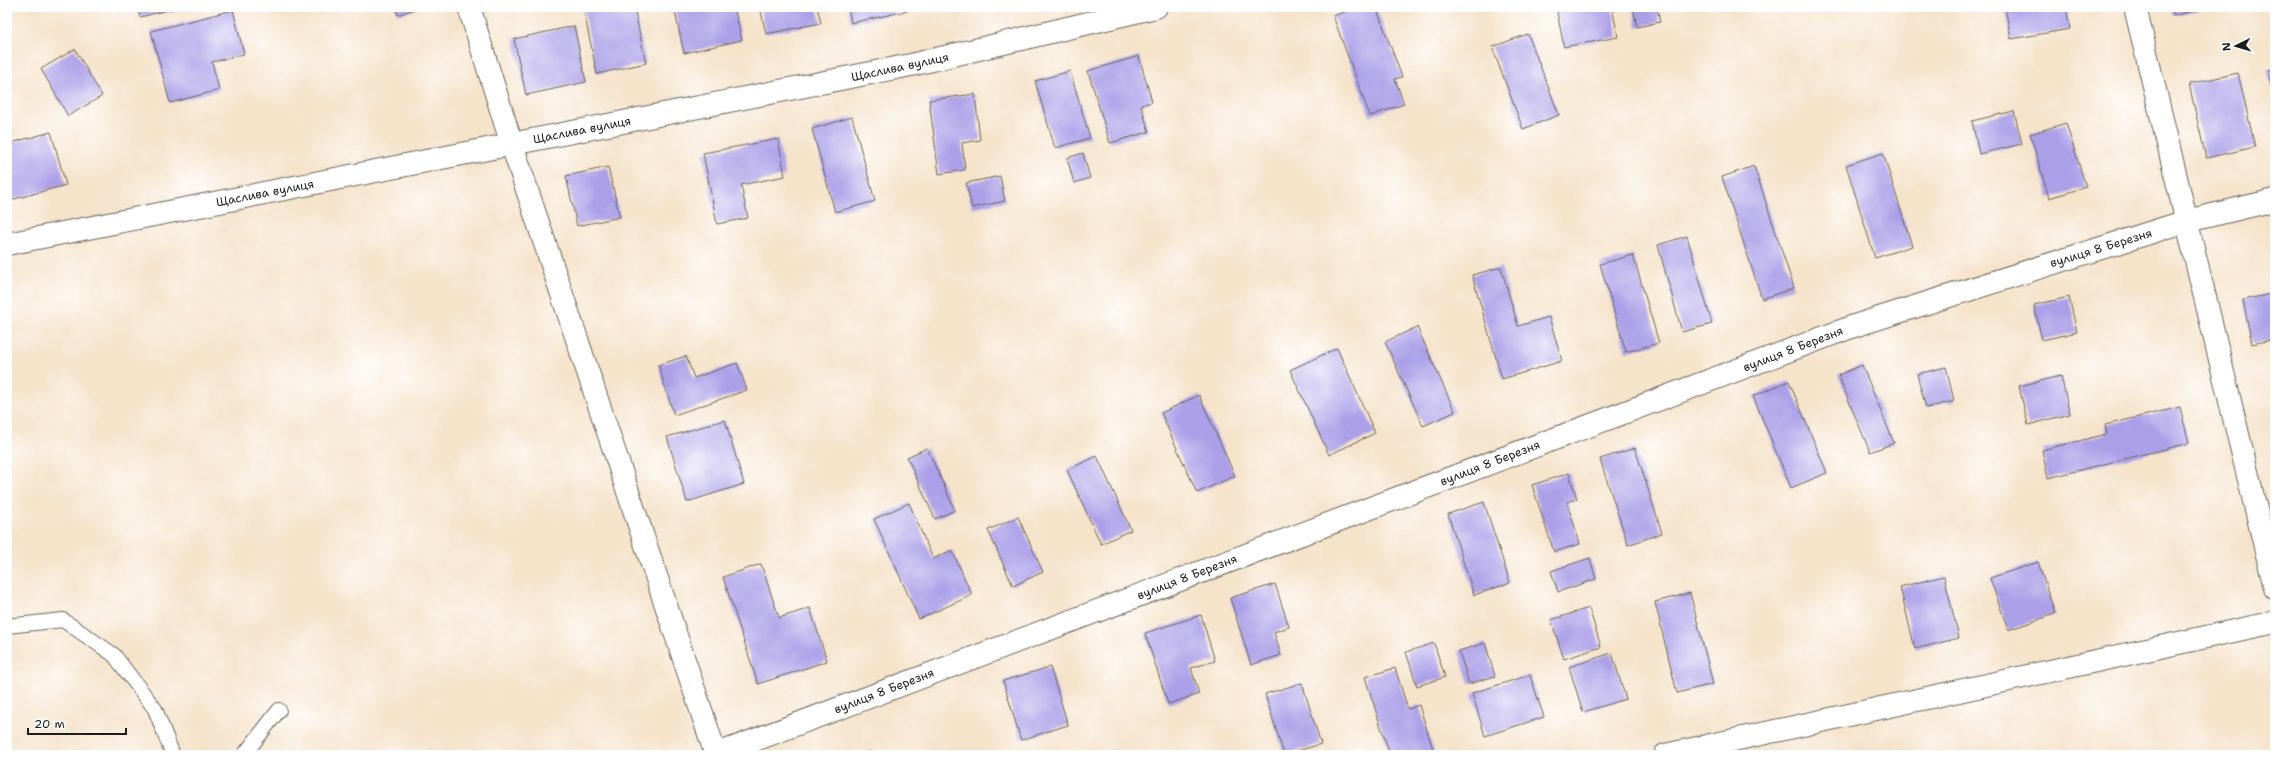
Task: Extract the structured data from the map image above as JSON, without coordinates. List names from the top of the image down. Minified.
{"streets":{"street":["Щаслива вулиця","вулиця 8 Березня"]},"scale_bar":"20 m","north":"left"}
